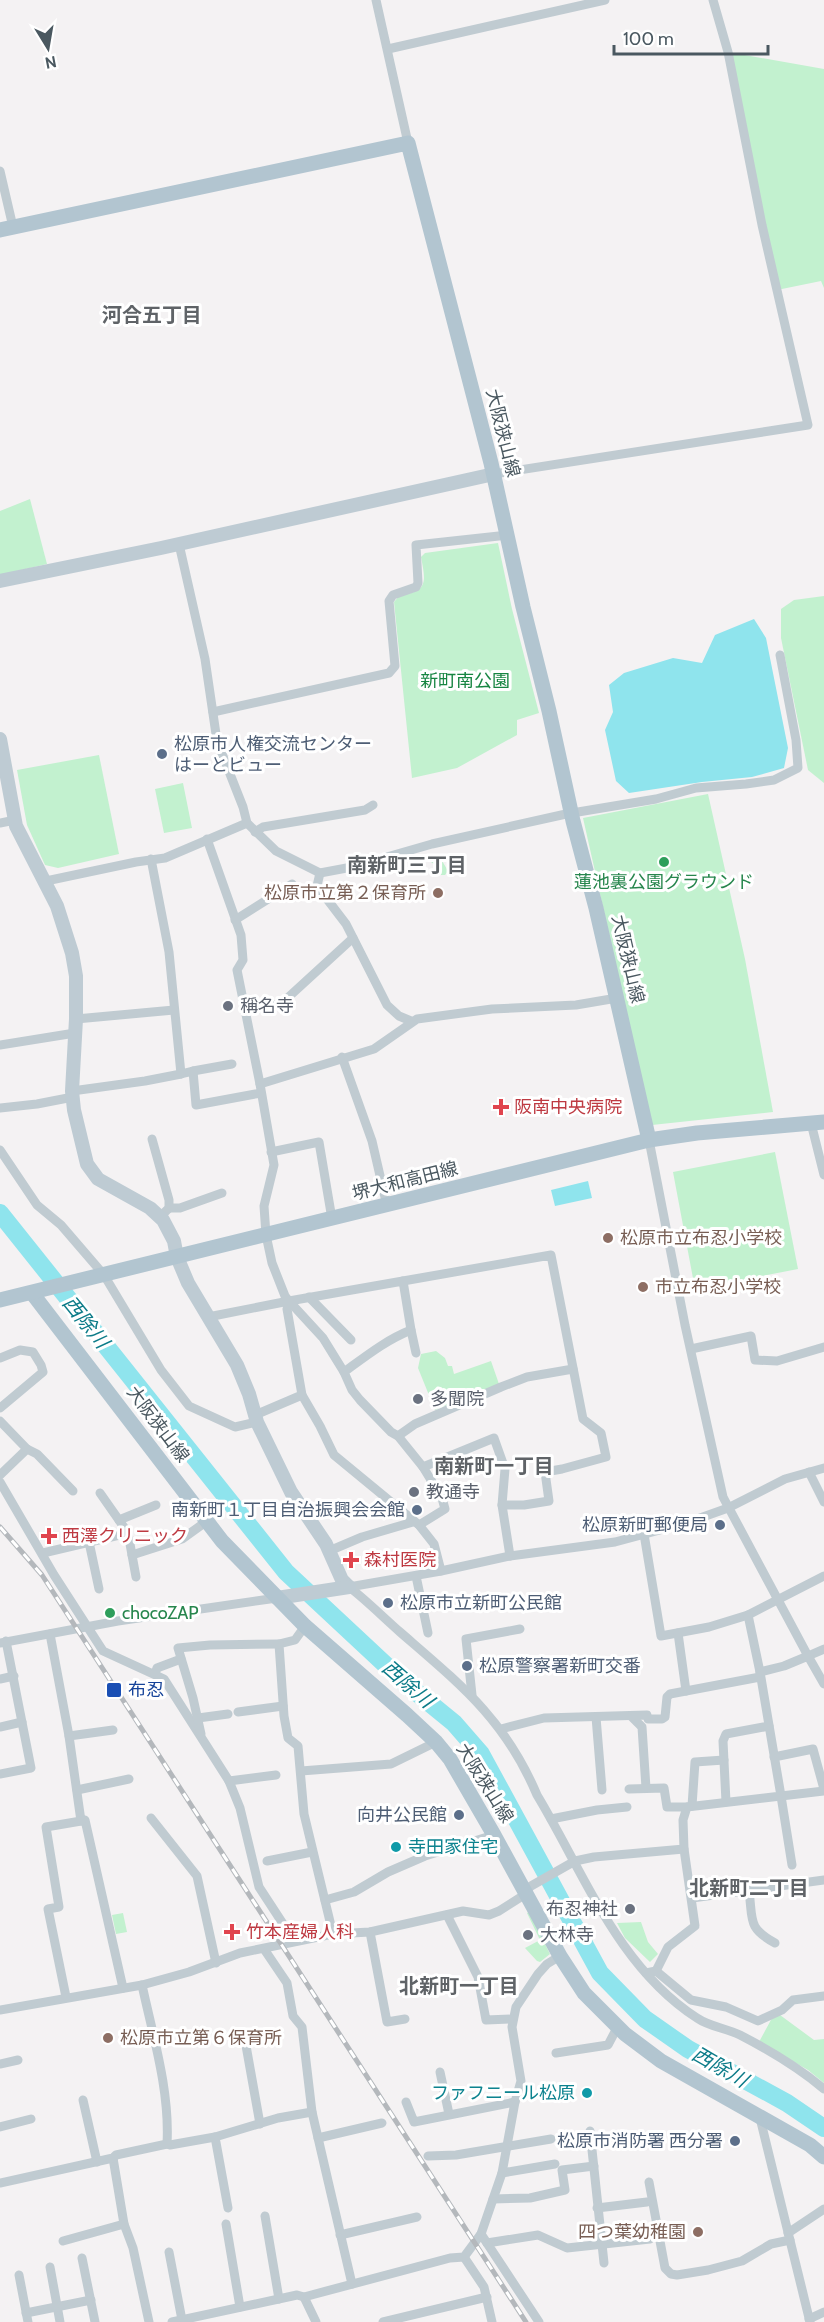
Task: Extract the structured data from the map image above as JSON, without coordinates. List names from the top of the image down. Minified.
{"streets":{"main road":["大阪狭山線","堺大和高田線"]},"crossings":[["大阪狭山線","堺大和高田線"]],"districts":["河合五丁目","南新町三丁目","南新町一丁目","北新町二丁目","北新町一丁目"],"water":["西除川"],"parks":["新町南公園"],"places":{"other":["松原市人権交流センター はーとビュー","蓮池裏公園グラウンド","松原市立第２保育所","稱名寺","松原市立布忍小学校","市立布忍小学校","多聞院","教通寺","南新町１丁目自治振興会会館","松原新町郵便局","松原市立新町公民館","chocoZAP","松原警察署新町交番","向井公民館","寺田家住宅","布忍神社","大林寺","松原市立第６保育所","ファフニール松原","松原市消防署 西分署","四つ葉幼稚園"],"health":["阪南中央病院","西澤クリニック","森村医院","竹本産婦人科"],"transit":["布忍"]},"scale_bar":"100 m","north":"bottom"}
